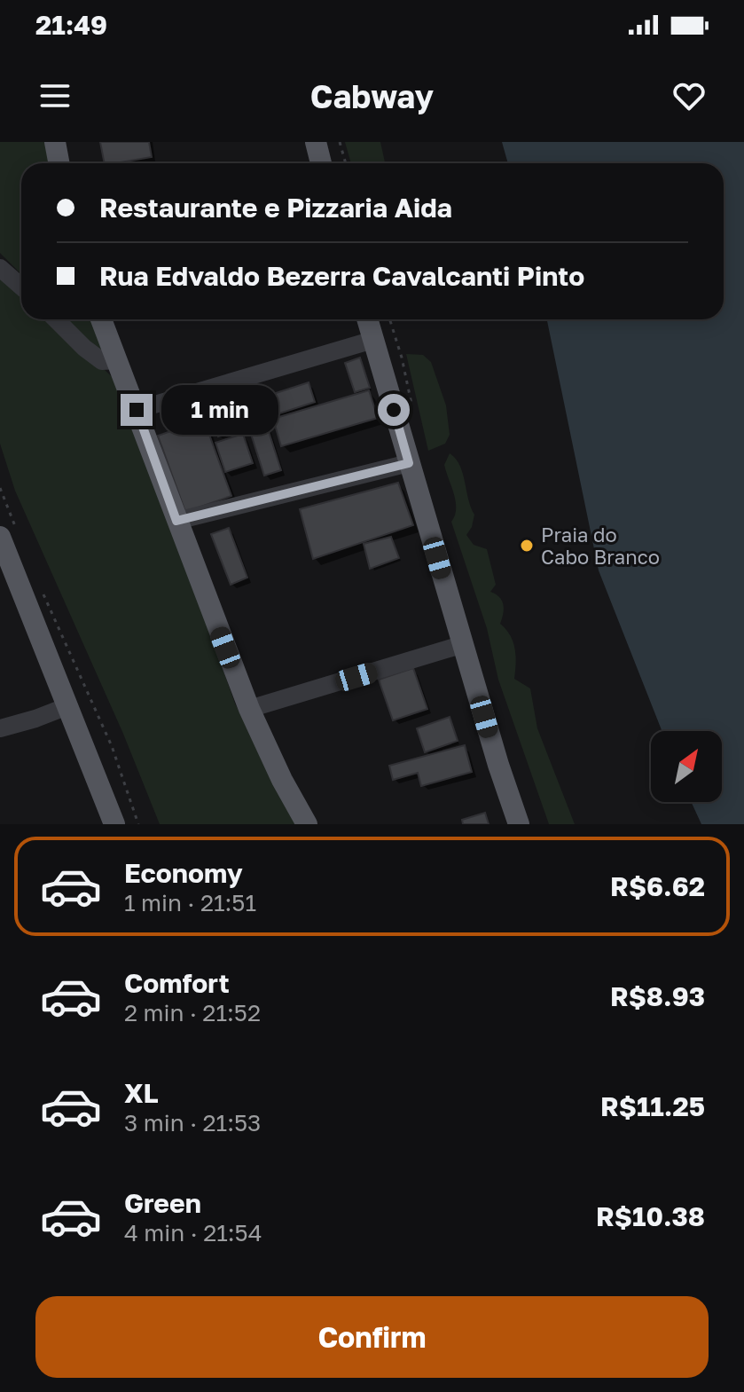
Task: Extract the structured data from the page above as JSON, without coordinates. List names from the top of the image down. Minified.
{"places":["Praia do Cabo Branco"],"north":"top right","page":{"status":"21:49","header":"Cabway","banner":["Restaurante e Pizzaria Aida","Rua Edvaldo Bezerra Cavalcanti Pinto"],"bubble":"1 min","list":[{"name":"Economy","note":"1 min · 21:51","value":"R$6.62"},{"name":"Comfort","note":"2 min · 21:52","value":"R$8.93"},{"name":"XL","note":"3 min · 21:53","value":"R$11.25"},{"name":"Green","note":"4 min · 21:54","value":"R$10.38"}],"buttons":"Confirm"}}
